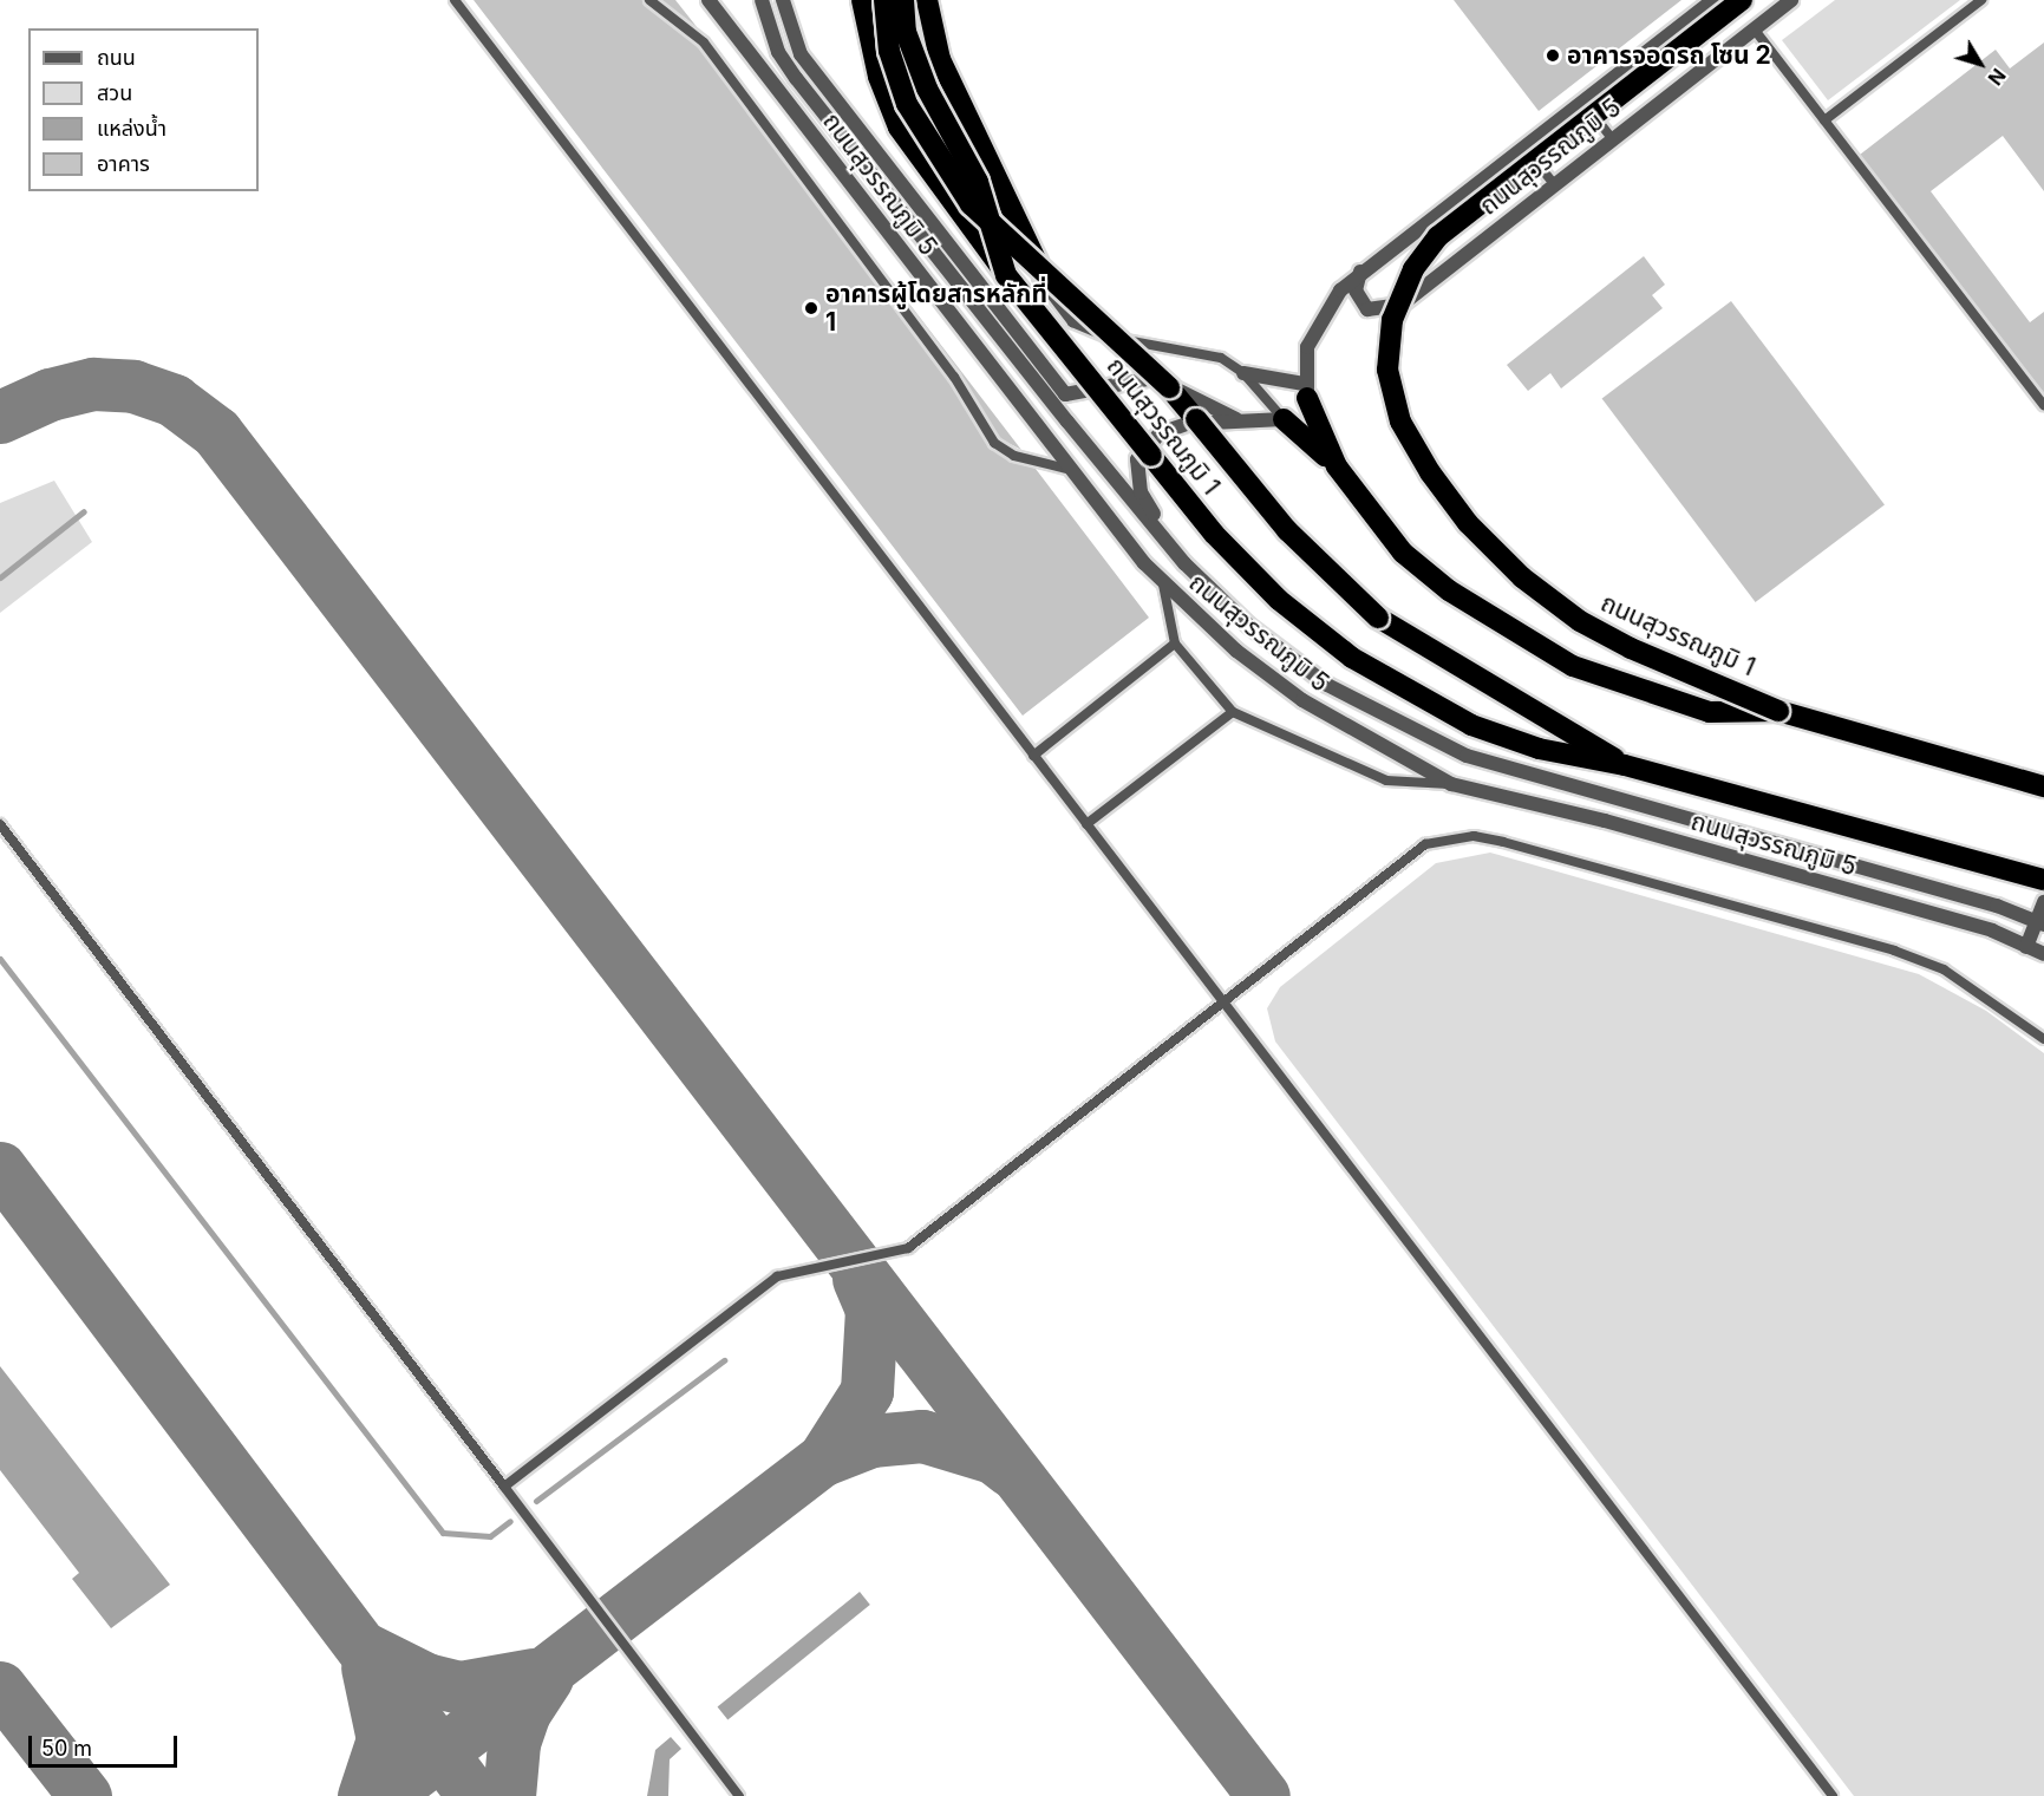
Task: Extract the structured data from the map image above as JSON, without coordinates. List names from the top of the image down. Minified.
{"streets":{"highway":["ถนนสุวรรณภูมิ 1"],"street":["ถนนสุวรรณภูมิ 5"]},"places":["อาคารจอดรถ โซน 2","อาคารผู้โดยสารหลักที่ 1"],"legend":["ถนน","สวน","แหล่งน้ำ","อาคาร"],"scale_bar":"50 m","north":"bottom right"}
